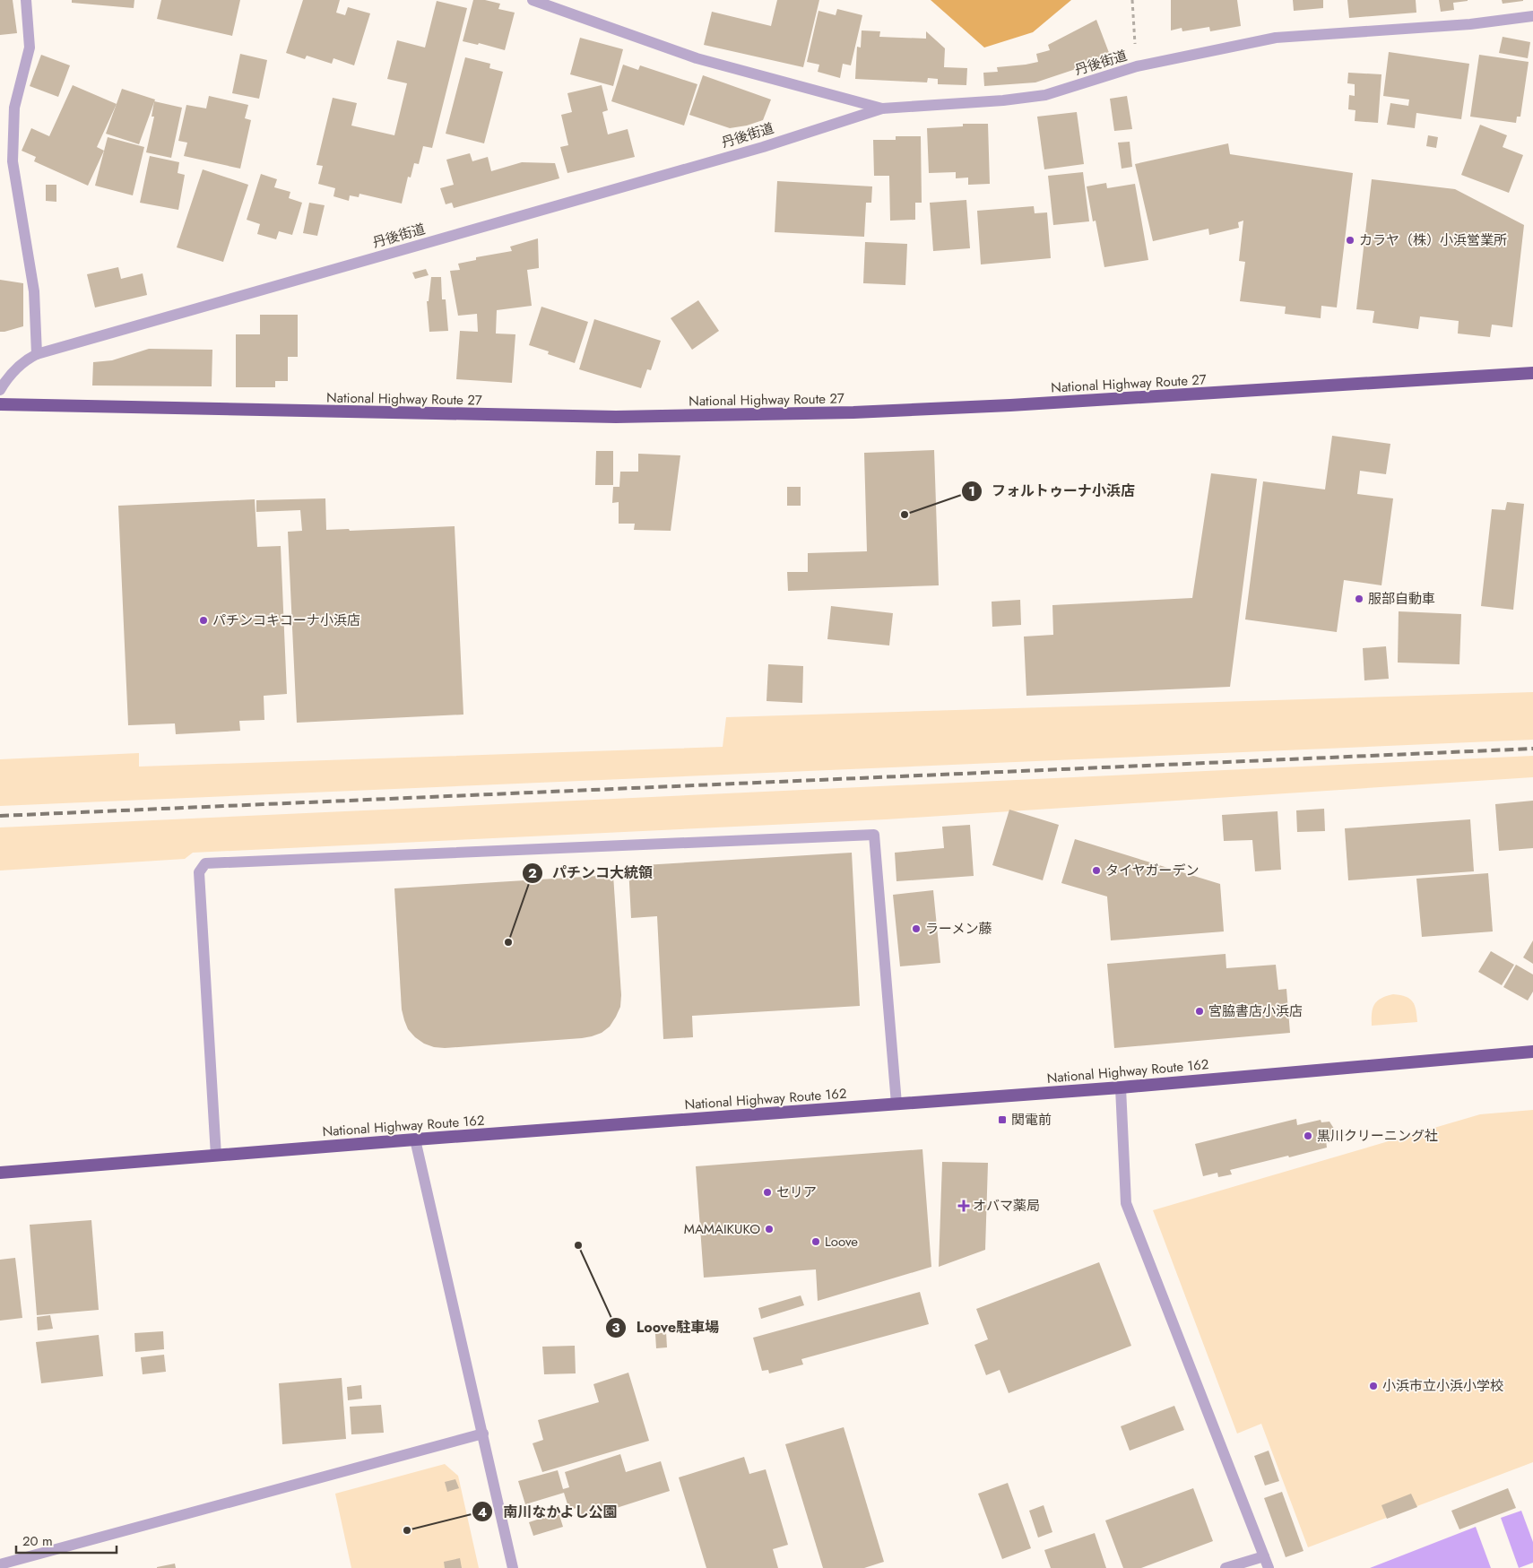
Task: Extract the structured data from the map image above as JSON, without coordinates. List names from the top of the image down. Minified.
{"streets":{"highway":["National Highway Route 27","National Highway Route 162"],"street":["丹後街道"]},"places":{"other":["カラヤ（株）小浜営業所","フォルトゥーナ小浜店","服部自動車","パチンコキコーナ小浜店","タイヤガーデン","ラーメン藤","パチンコ大統領","宮脇書店小浜店","黒川クリーニング社","セリア","MAMAIKUKO","Loove","Loove駐車場","小浜市立小浜小学校","南川なかよし公園"],"transit":["関電前"],"health":["オバマ薬局"]},"scale_bar":"20 m"}
